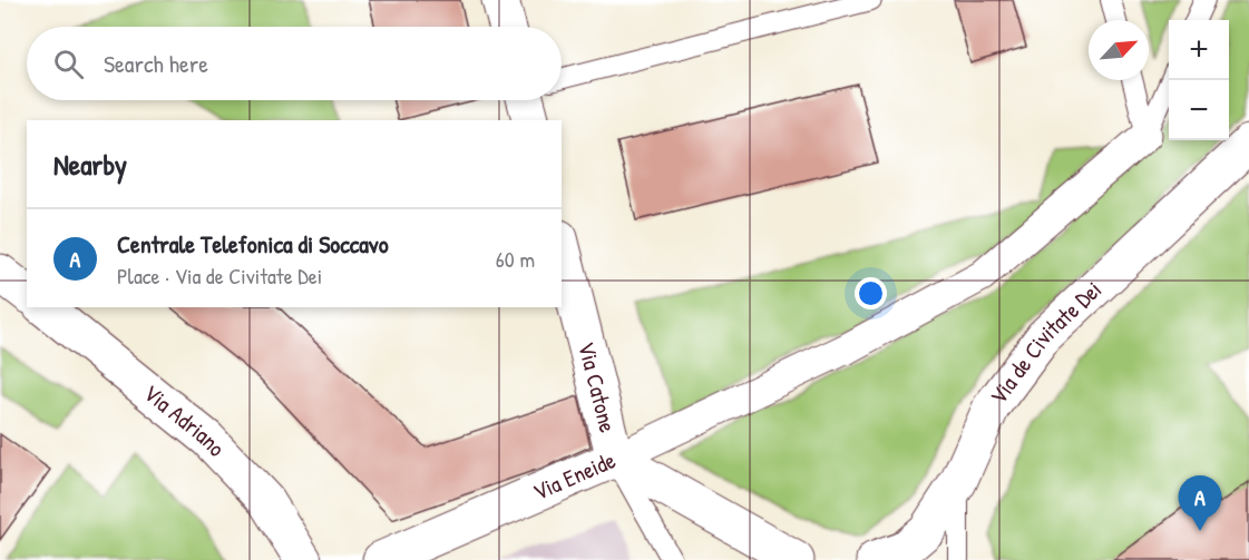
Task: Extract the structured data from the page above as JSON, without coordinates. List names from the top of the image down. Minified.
{"streets":{"street":["Via de Civitate Dei","Via Catone","Via Adriano","Via Eneide"]},"crossings":[["Via Catone","Via Eneide"]],"north":"top right","page":{"map_buttons":["+","−"],"search":"Search here","heading":"Nearby","list":[{"mark":"A","name":"Centrale Telefonica di Soccavo","note":"Place · Via de Civitate Dei","value":"60 m"}],"pins":"A"}}
